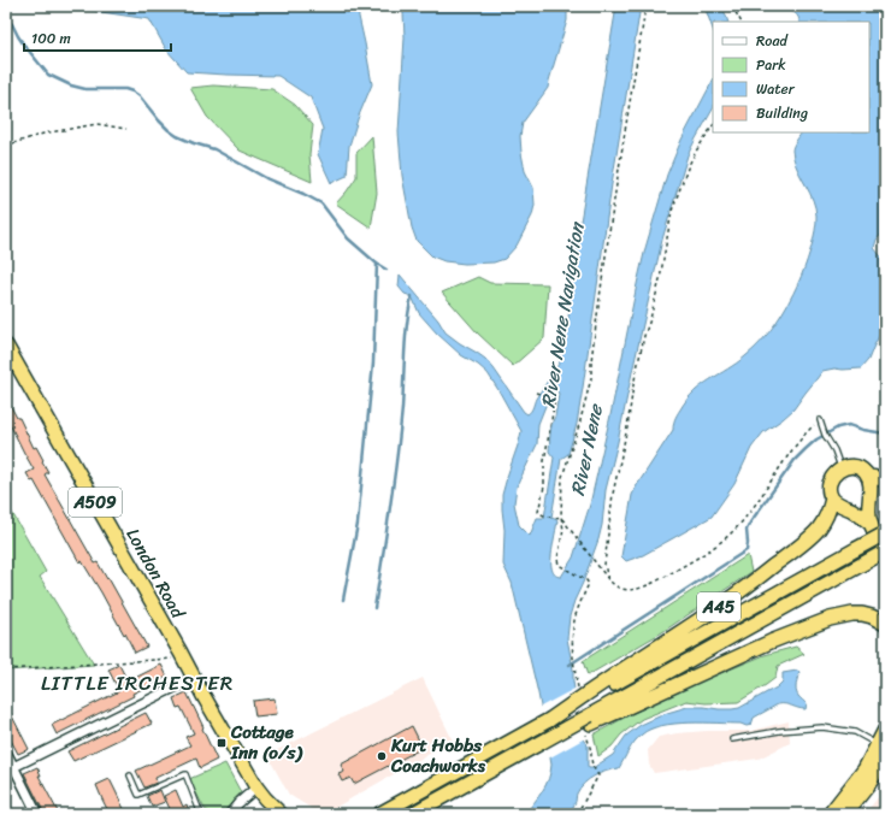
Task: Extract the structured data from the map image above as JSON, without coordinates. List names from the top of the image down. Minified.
{"streets":{"highway":["A509","London Road","A45"]},"districts":["LITTLE IRCHESTER"],"water":["River Nene Navigation","River Nene"],"places":{"transit":["Cottage Inn (o/s)"],"other":["Kurt Hobbs Coachworks"]},"legend":["Road","Park","Water","Building"],"scale_bar":"100 m"}
